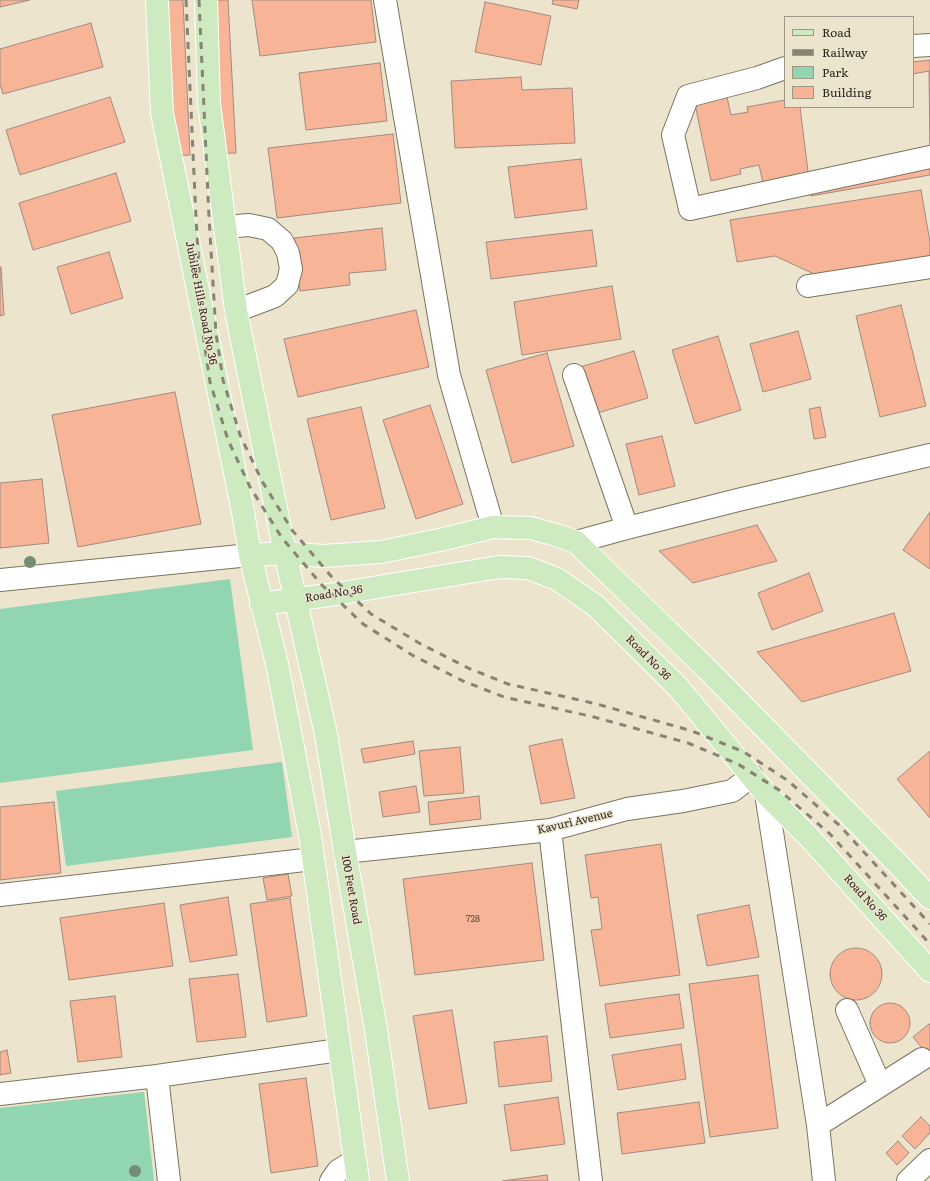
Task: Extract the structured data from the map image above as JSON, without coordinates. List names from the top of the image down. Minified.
{"streets":{"main road":["Jubilee Hills Road No 36","Road No 36","100 Feet Road"],"street":["Kavuri Avenue"]},"crossings":[["Jubilee Hills Road No 36","Road No 36"],["Road No 36","Kavuri Avenue"],["Road No 36","100 Feet Road"],["Kavuri Avenue","100 Feet Road"]],"house_numbers":["728"],"legend":["Road","Railway","Park","Building"]}
